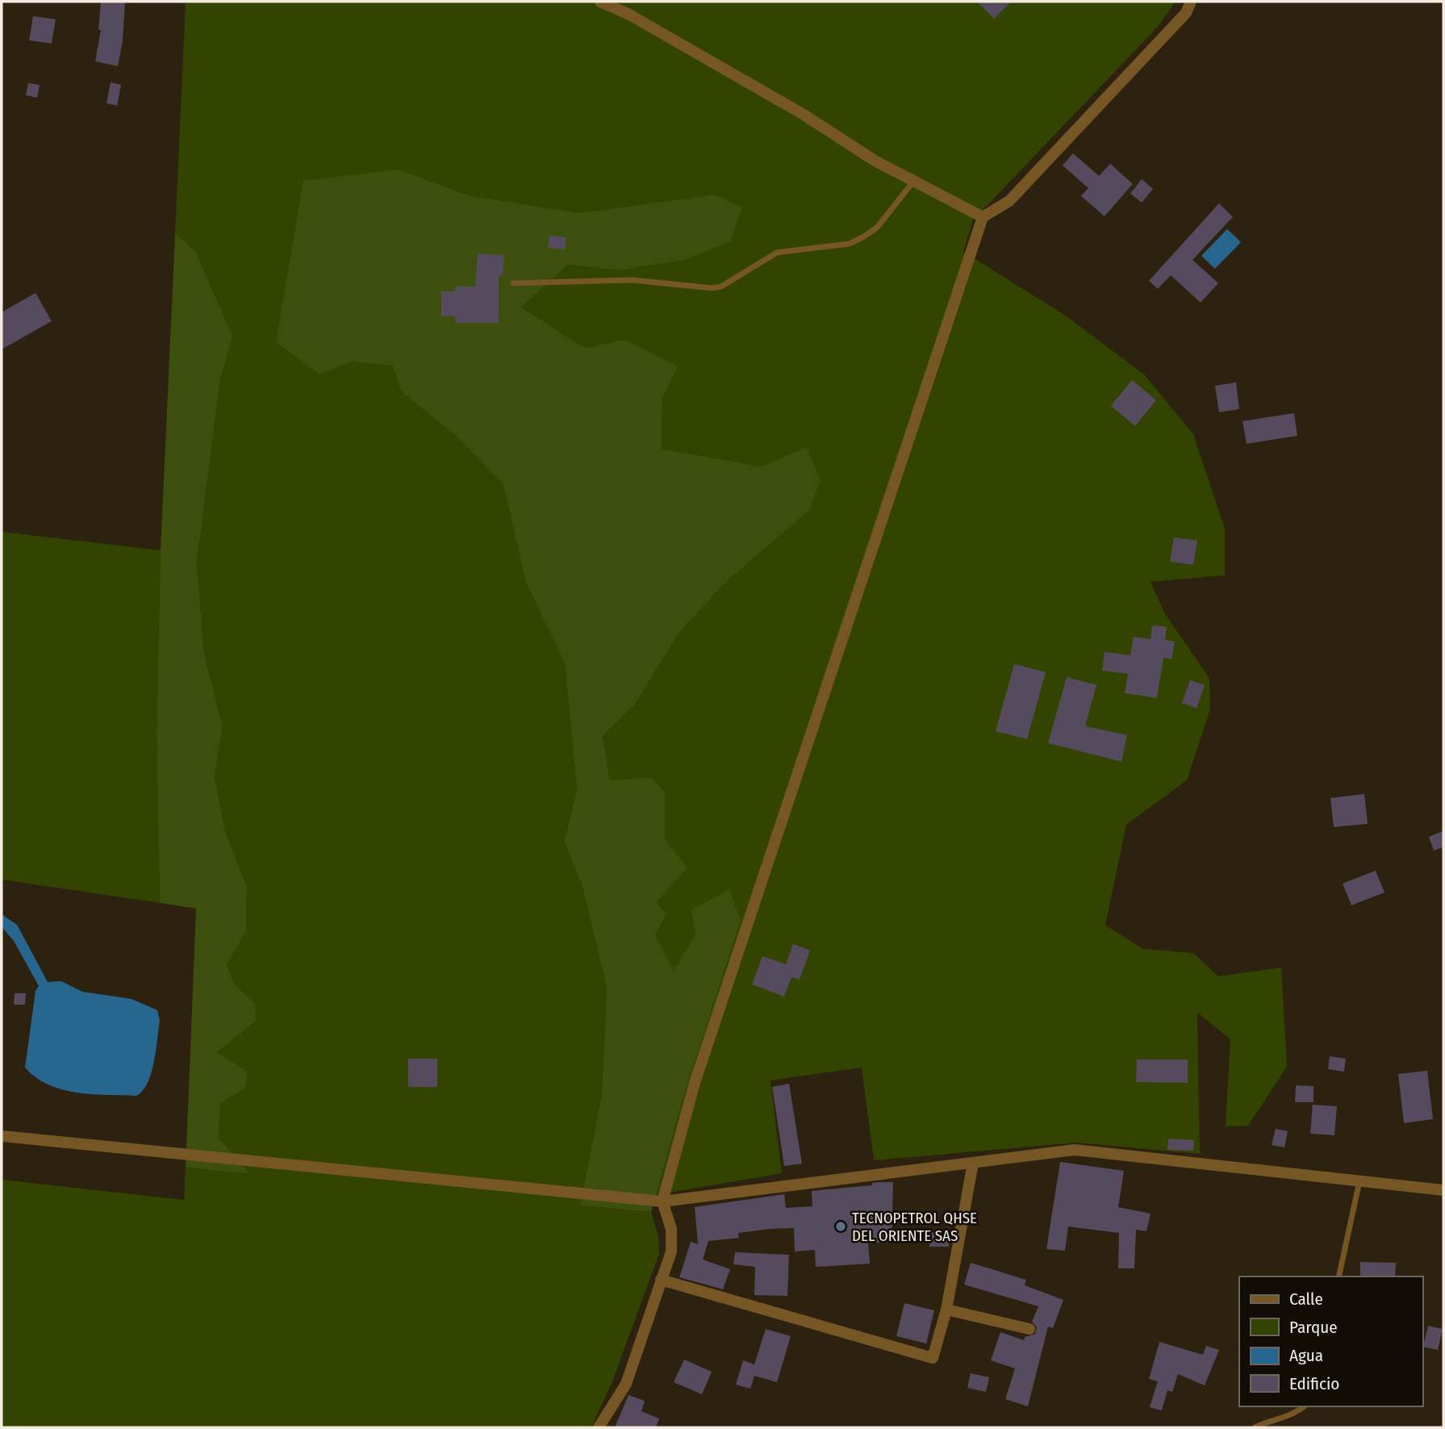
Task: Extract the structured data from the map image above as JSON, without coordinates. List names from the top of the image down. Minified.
{"places":["TECNOPETROL QHSE DEL ORIENTE SAS"],"legend":["Calle","Parque","Agua","Edificio"]}
